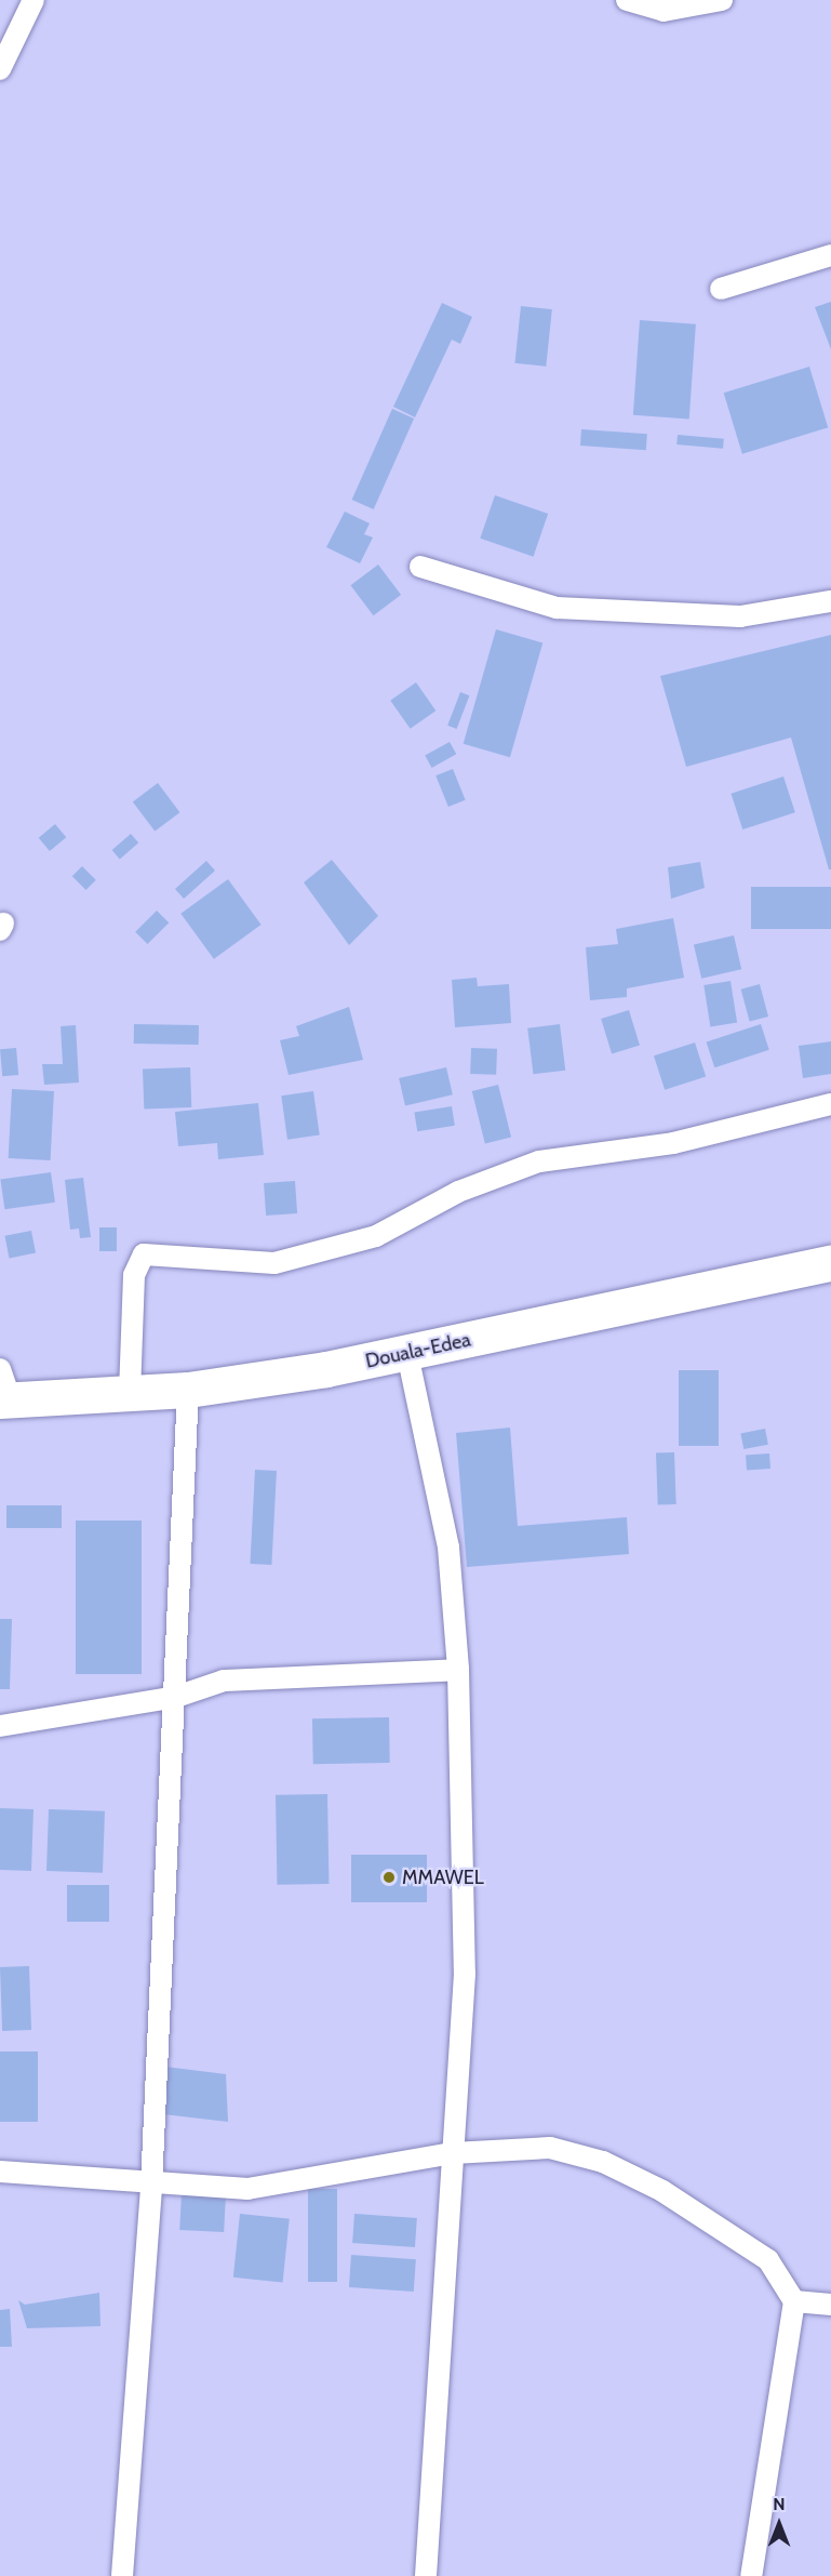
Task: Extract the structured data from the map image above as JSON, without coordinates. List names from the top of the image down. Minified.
{"streets":{"highway":["Douala-Edea"]},"places":["MMAWEL"],"north":"top"}
